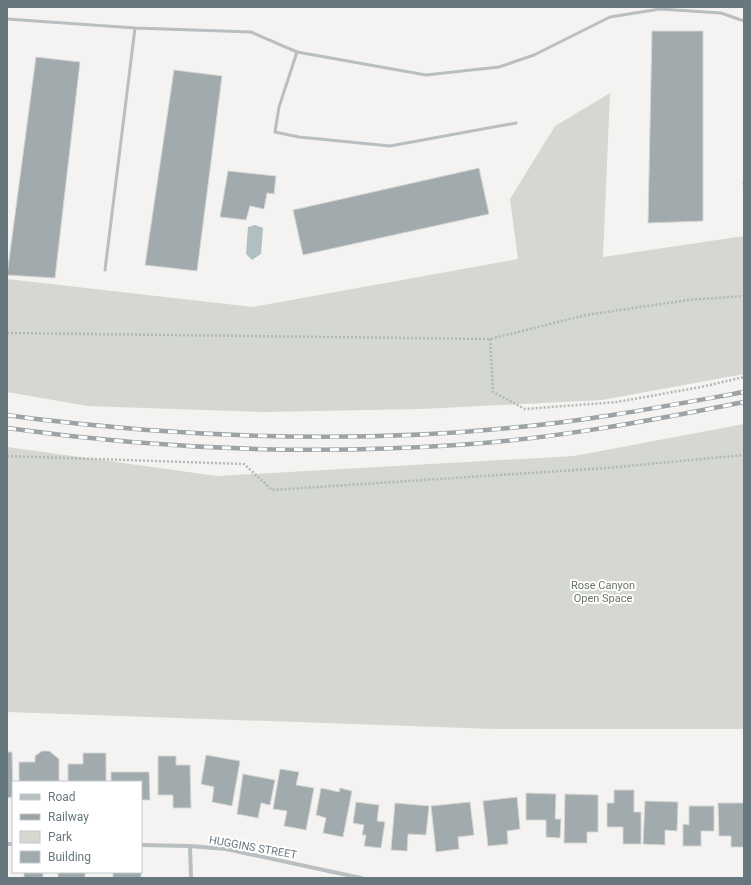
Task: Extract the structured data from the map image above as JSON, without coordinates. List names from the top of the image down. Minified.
{"streets":{"street":["HUGGINS STREET"]},"parks":["Rose Canyon Open Space"],"legend":["Road","Railway","Park","Building"]}
